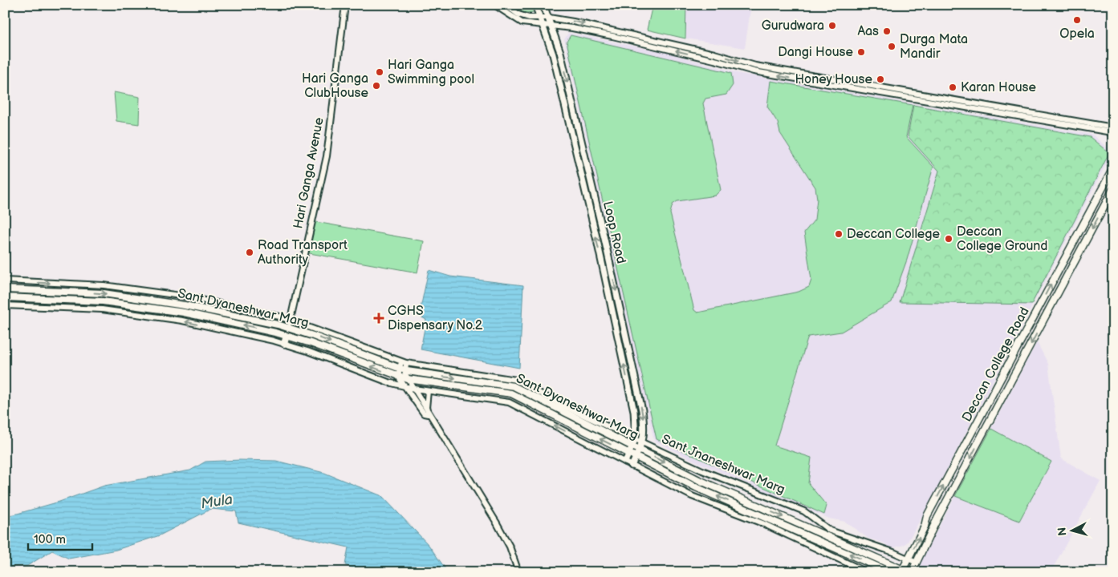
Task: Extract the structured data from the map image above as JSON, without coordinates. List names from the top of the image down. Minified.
{"streets":{"main road":["Loop Road","Sant Dyaneshwar Marg","Deccan College Road"],"street":["Hari Ganga Avenue","Sant Jnaneshwar Marg"]},"crossings":[["Hari Ganga Avenue","Sant Dyaneshwar Marg"],["Hari Ganga Avenue","Sant Jnaneshwar Marg"],["Loop Road","Sant Dyaneshwar Marg"],["Loop Road","Sant Jnaneshwar Marg"],["Sant Dyaneshwar Marg","Deccan College Road"],["Sant Dyaneshwar Marg","Sant Jnaneshwar Marg"],["Deccan College Road","Sant Jnaneshwar Marg"]],"water":["Mula"],"places":{"other":["Opela","Gurudwara","Aas","Durga Mata Mandir","Dangi House","Hari Ganga Swimming pool","Honey House","Hari Ganga ClubHouse","Karan House","Deccan College","Deccan College Ground","Road Transport Authority"],"health":["CGHS Dispensary No.2"]},"scale_bar":"100 m","north":"left"}
